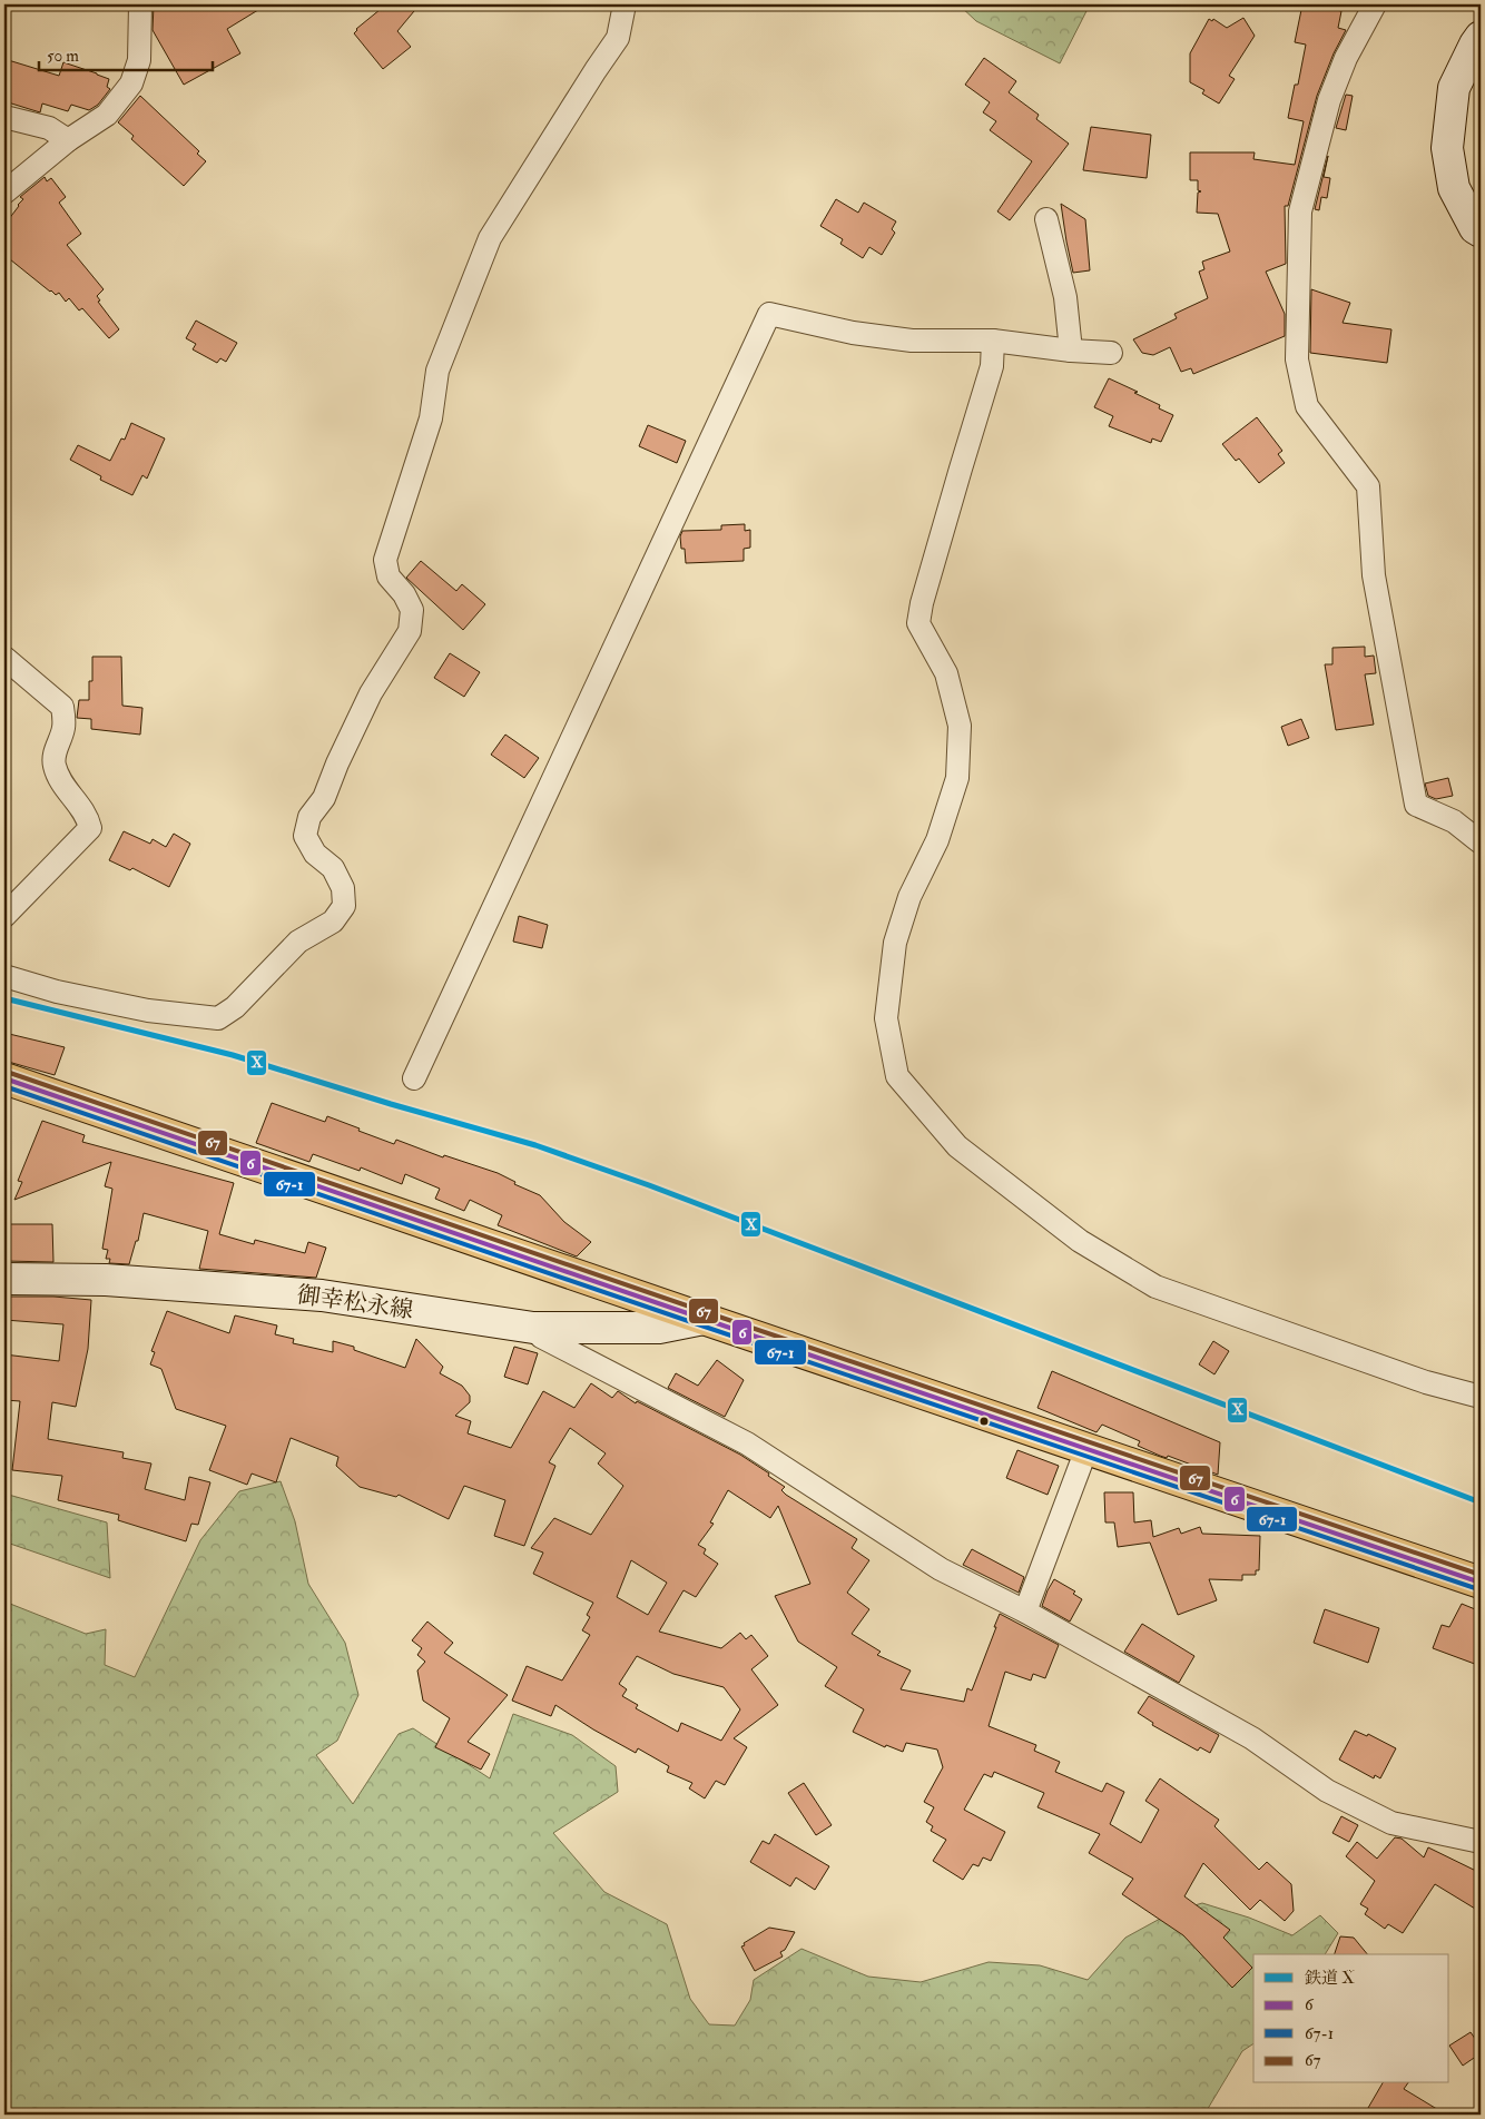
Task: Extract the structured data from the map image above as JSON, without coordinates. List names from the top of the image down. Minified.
{"streets":{"main road":["御幸松永線"]},"lines":["rail line X","transit line 67","transit line 6","transit line 67-1"],"legend":["鉄道 X","6","67-1","67"],"scale_bar":"50 m"}
